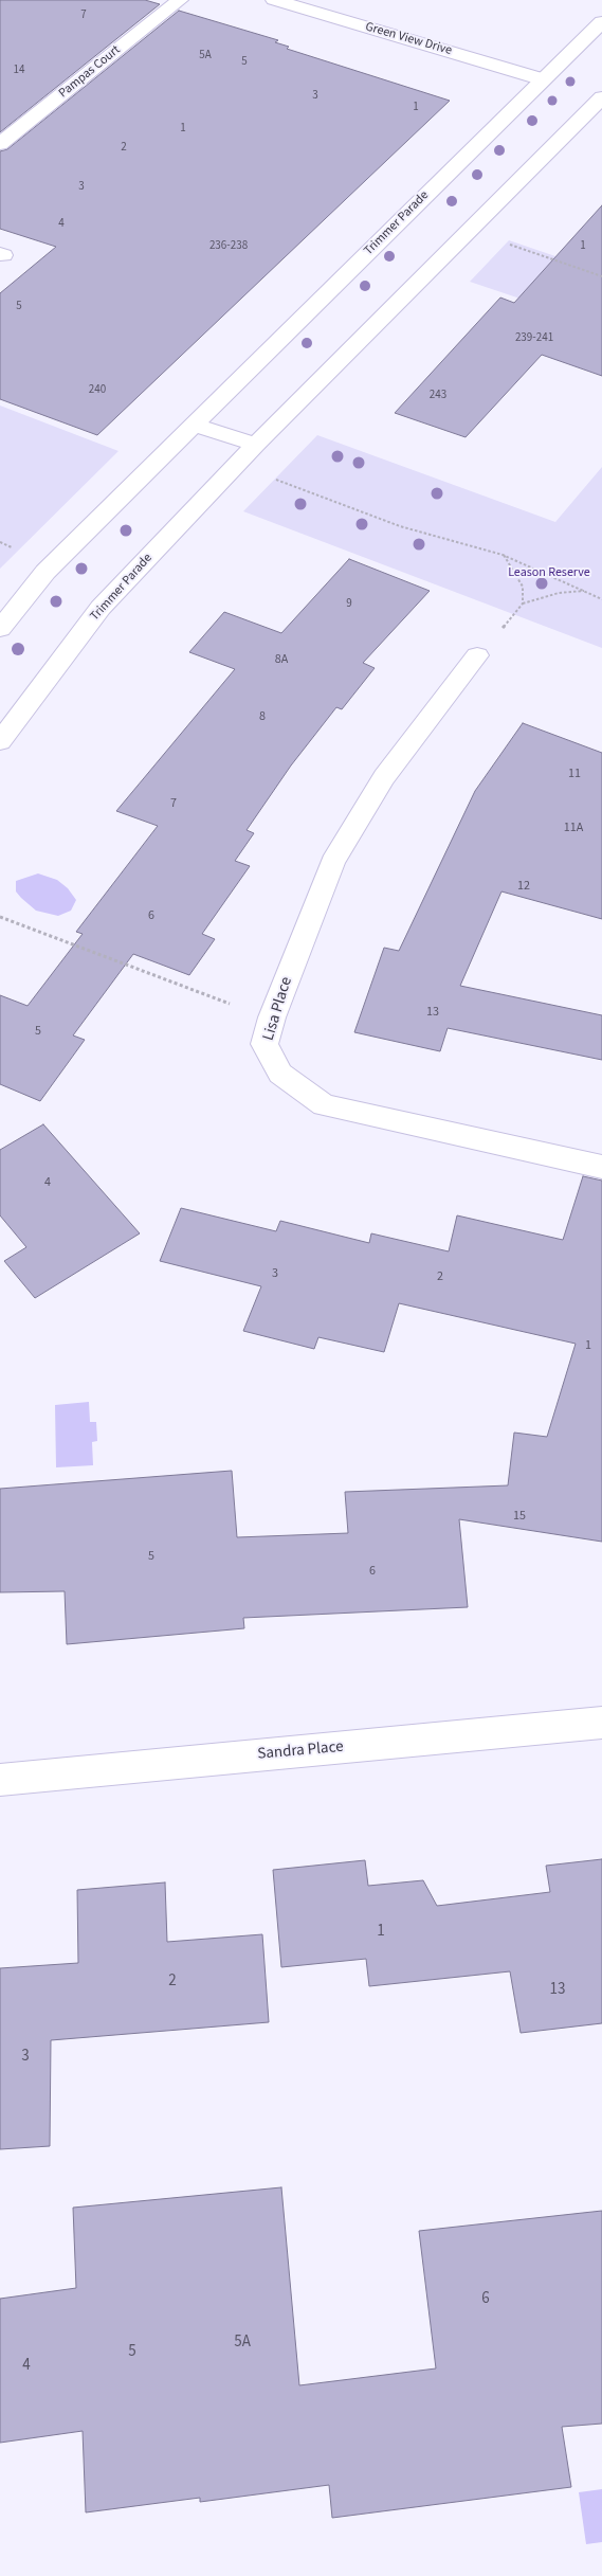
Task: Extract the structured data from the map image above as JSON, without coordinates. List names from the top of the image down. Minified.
{"streets":{"main road":["Green View Drive","Pampas Court","Trimmer Parade","Lisa Place","Sandra Place"]},"crossings":[["Green View Drive","Trimmer Parade"]],"parks":["Leason Reserve"],"house_numbers":["7","5A","5","14","3","1","1","2","3","4","236-238","1","5","239-241","240","243","9","8A","8","11","7","11A","12","6","13","5","4","3","2","1","15","5","6","1","2","13","3","6","5A","5","4"]}
